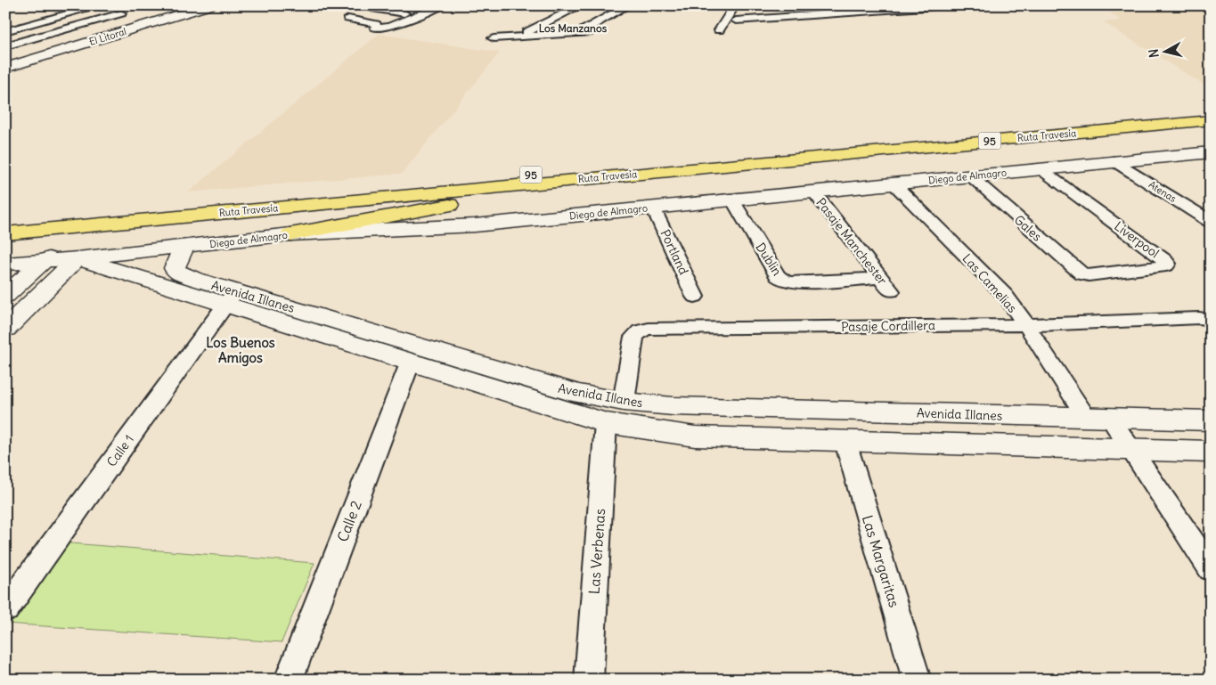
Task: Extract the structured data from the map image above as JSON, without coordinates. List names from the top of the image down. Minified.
{"streets":{"highway":["Ruta Travesía","95"],"main road":["El Litoral","Diego de Almagro","Avenida Illanes"],"street":["Atenas","Gales","Liverpool","Pasaje Manchester","Portland","Dublin","Las Camelias","Pasaje Cordillera","Calle 1","Calle 2","Las Verbenas","Las Margaritas"]},"crossings":[["Diego de Almagro","Atenas"],["Diego de Almagro","Gales"],["Diego de Almagro","Liverpool"],["Diego de Almagro","Pasaje Manchester"],["Diego de Almagro","Portland"],["Diego de Almagro","Dublin"],["Diego de Almagro","Las Camelias"],["Diego de Almagro","Avenida Illanes"],["Gales","Liverpool"],["Pasaje Manchester","Dublin"],["Las Camelias","Avenida Illanes"],["Las Camelias","Pasaje Cordillera"],["Avenida Illanes","Pasaje Cordillera"],["Avenida Illanes","Calle 1"],["Avenida Illanes","Calle 2"],["Avenida Illanes","Las Verbenas"],["Avenida Illanes","Las Margaritas"]],"districts":["Los Manzanos","Los Buenos Amigos"],"north":"left"}
